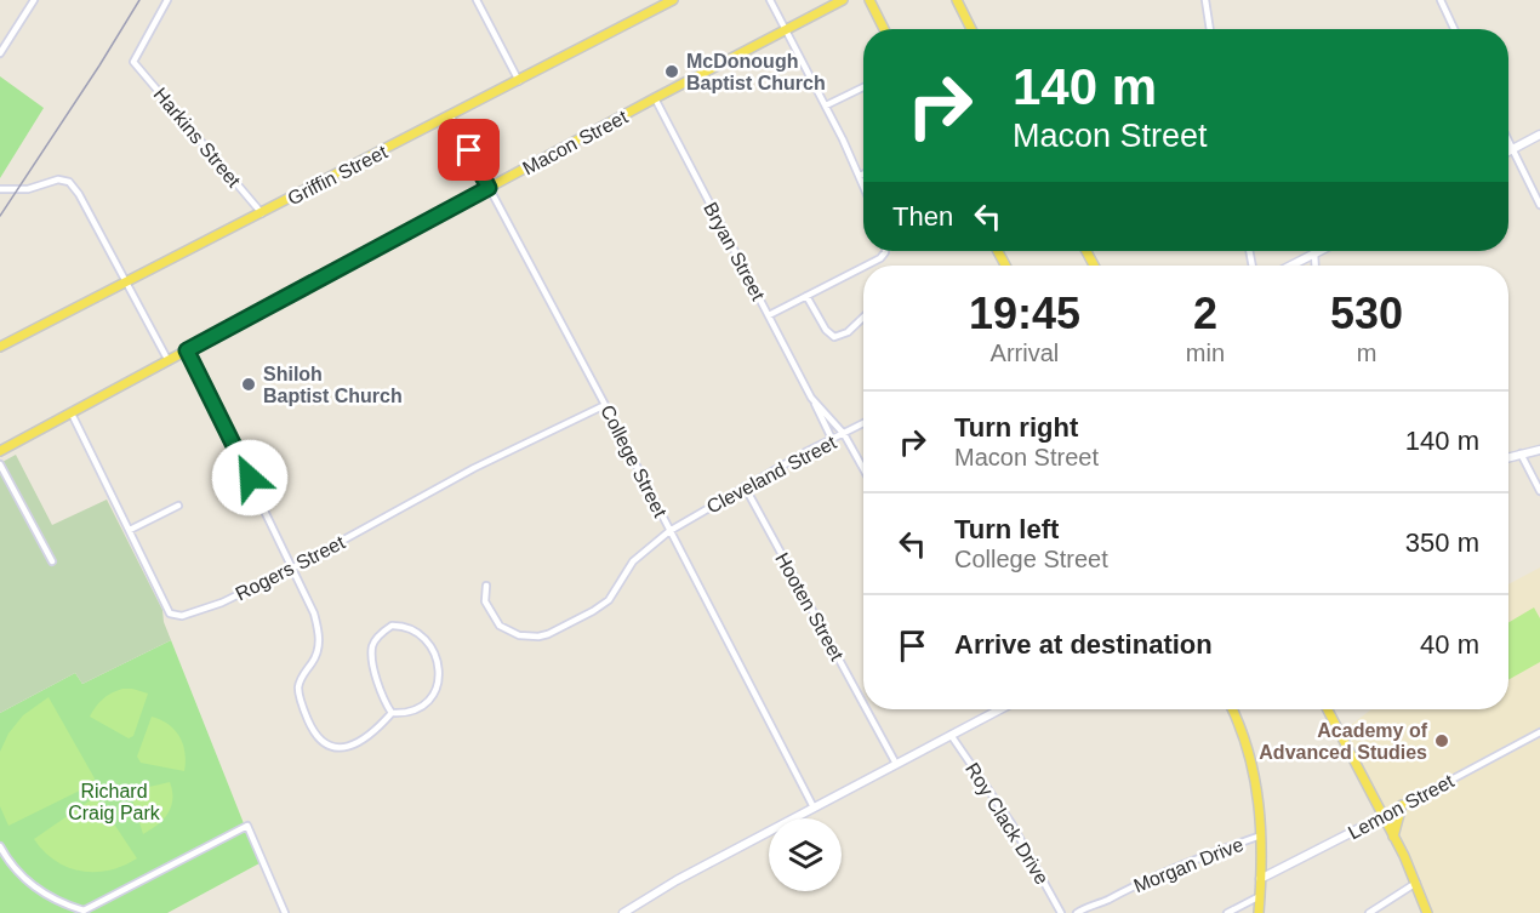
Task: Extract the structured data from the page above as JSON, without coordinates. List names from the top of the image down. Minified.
{"streets":{"main road":["Macon Street","Griffin Street","Lemon Street"],"street":["Harkins Street","Bryan Street","College Street","Cleveland Street","Rogers Street","Hooten Street","Roy Clack Drive","Morgan Drive"]},"crossings":[["Harkins Street","Griffin Street"],["Macon Street","Bryan Street"],["Macon Street","College Street"],["Macon Street","Rogers Street"],["Griffin Street","College Street"],["Bryan Street","Cleveland Street"],["College Street","Cleveland Street"],["College Street","Rogers Street"],["Cleveland Street","Hooten Street"]],"parks":["Richard Craig Park"],"places":["McDonough Baptist Church","Shiloh Baptist Church","Academy of Advanced Studies"],"page":{"turn":["140 m","Macon Street"],"then":"Then","eta":["19:45","Arrival","2","min","530","m"],"list":[{"name":"Turn right","note":"Macon Street","value":"140 m"},{"name":"Turn left","note":"College Street","value":"350 m"},{"name":"Arrive at destination","value":"40 m"}]}}
